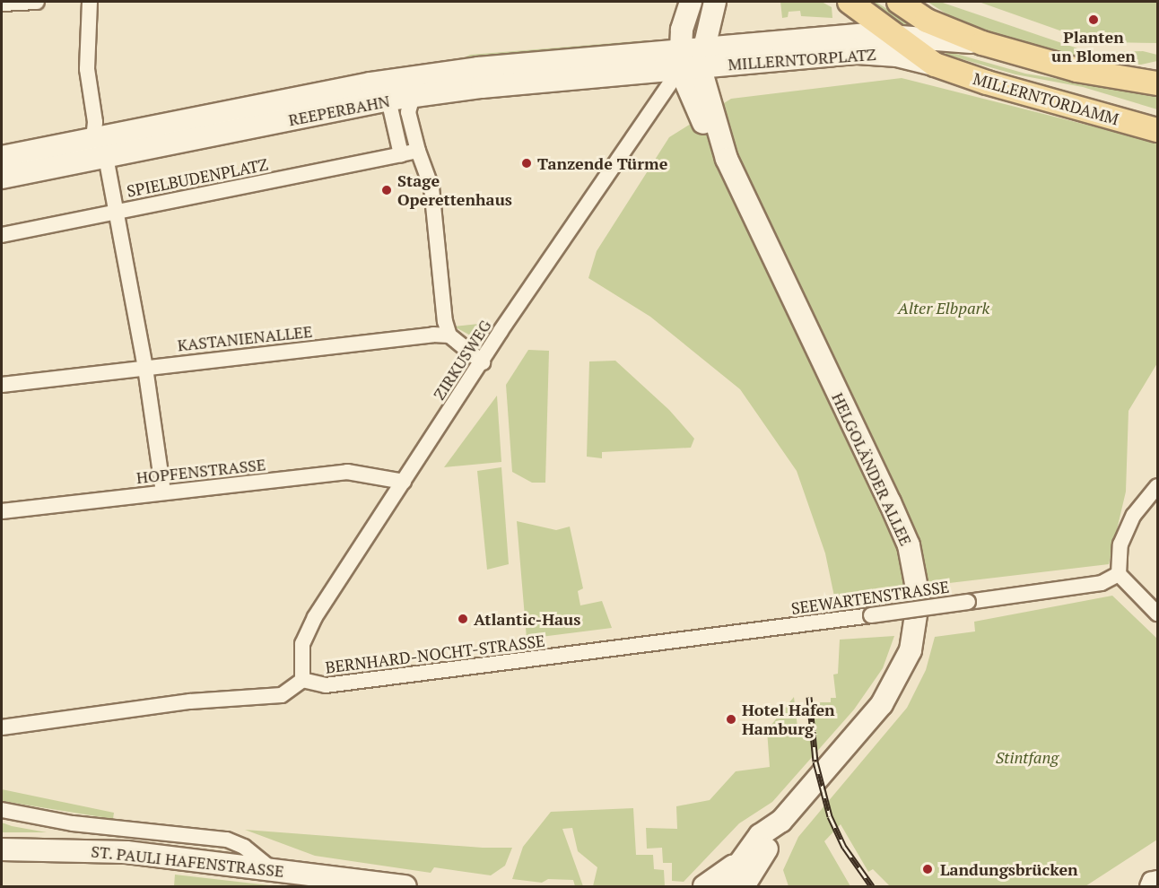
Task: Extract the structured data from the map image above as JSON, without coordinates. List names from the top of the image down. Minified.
{"streets":{"main road":["MILLERNTORPLATZ","MILLERNTORDAMM","REEPERBAHN","HELGOLÄNDER ALLEE","ST. PAULI HAFENSTRASSE"],"street":["SPIELBUDENPLATZ","KASTANIENALLEE","ZIRKUSWEG","HOPFENSTRASSE","SEEWARTENSTRASSE","BERNHARD-NOCHT-STRASSE"]},"crossings":[["MILLERNTORPLATZ","MILLERNTORDAMM"],["MILLERNTORPLATZ","REEPERBAHN"],["MILLERNTORPLATZ","ZIRKUSWEG"],["MILLERNTORPLATZ","HELGOLÄNDER ALLEE"],["REEPERBAHN","ZIRKUSWEG"],["REEPERBAHN","HELGOLÄNDER ALLEE"],["ZIRKUSWEG","HELGOLÄNDER ALLEE"],["ZIRKUSWEG","HOPFENSTRASSE"],["ZIRKUSWEG","BERNHARD-NOCHT-STRASSE"],["SEEWARTENSTRASSE","BERNHARD-NOCHT-STRASSE"]],"parks":["Alter Elbpark","Stintfang"],"places":["Planten un Blomen","Tanzende Türme","Stage Operettenhaus","Atlantic-Haus","Hotel Hafen Hamburg","Landungsbrücken"]}
